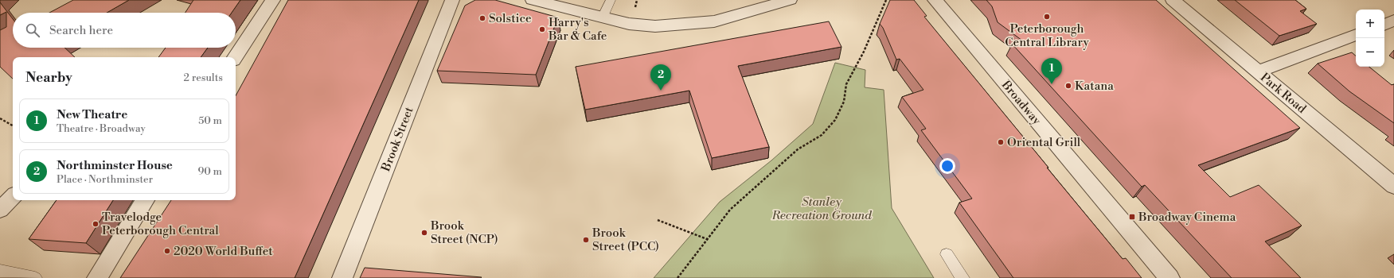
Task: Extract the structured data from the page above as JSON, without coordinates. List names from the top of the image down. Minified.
{"streets":{"street":["Park Road","Broadway","Brook Street"]},"parks":["Stanley Recreation Ground"],"places":{"other":["Peterborough Central Library","Solstice","Harry's Bar & Cafe","Katana","Oriental Grill","Travelodge Peterborough Central","Brook Street (NCP)","Brook Street (PCC)","2020 World Buffet"],"transit":["Broadway Cinema"]},"page":{"map_buttons":["+","−"],"search":"Search here","heading":["Nearby","2 results"],"pins":["1","2"],"list":[{"mark":"1","name":"New Theatre","note":"Theatre · Broadway","value":"50 m"},{"mark":"2","name":"Northminster House","note":"Place · Northminster","value":"90 m"}]}}
